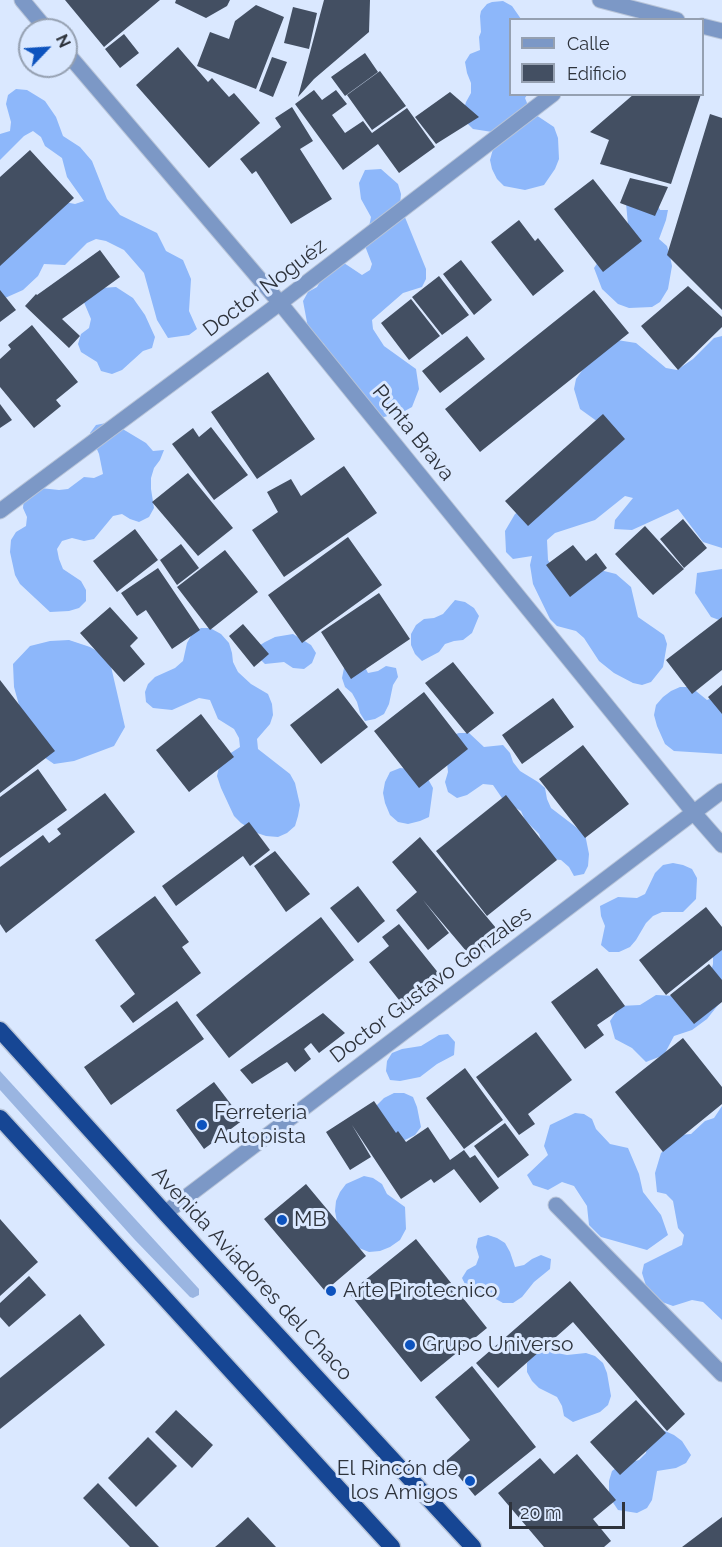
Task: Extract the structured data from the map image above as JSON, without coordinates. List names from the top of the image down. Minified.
{"streets":{"highway":["Avenida Aviadores del Chaco"],"street":["Doctor Noguéz","Punta Brava","Doctor Gustavo Gonzales"]},"crossings":[["Doctor Noguéz","Punta Brava"],["Punta Brava","Doctor Gustavo Gonzales"],["Doctor Gustavo Gonzales","Avenida Aviadores del Chaco"]],"places":["Ferreteria Autopista","MB","Arte Pirotecnico","Grupo Universo","El Rincón de los Amigos"],"legend":["Calle","Edificio"],"scale_bar":"20 m","north":"top right"}
